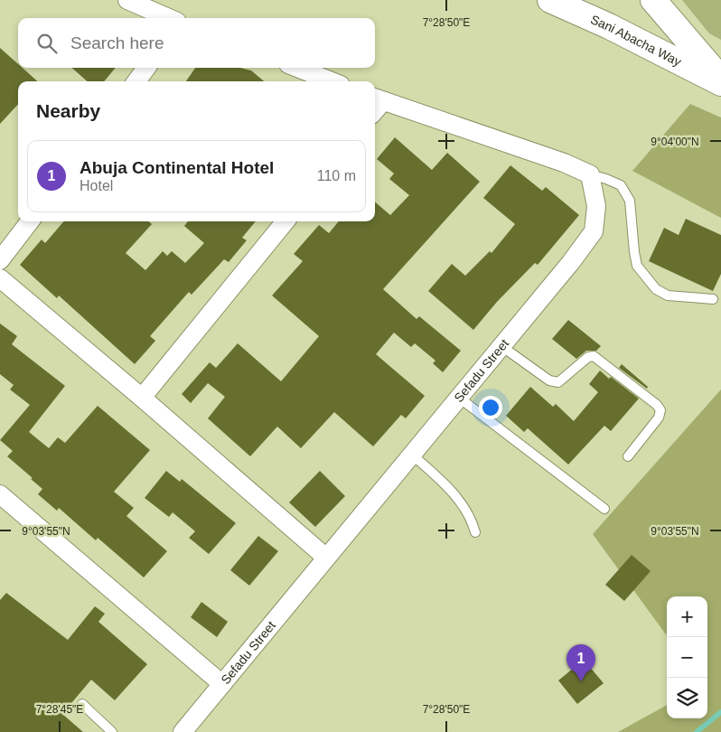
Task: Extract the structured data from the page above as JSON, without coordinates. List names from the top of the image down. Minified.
{"streets":{"highway":["Sani Abacha Way"],"street":["Sefadu Street"]},"page":{"search":"Search here","heading":"Nearby","list":[{"mark":"1","name":"Abuja Continental Hotel","note":"Hotel","value":"110 m"}],"map_buttons":["+","−"],"pins":"1"},"coordinates":["7°28'50\"E","9°04'00\"N","9°03'55\"N","7°28'45\"E"]}
